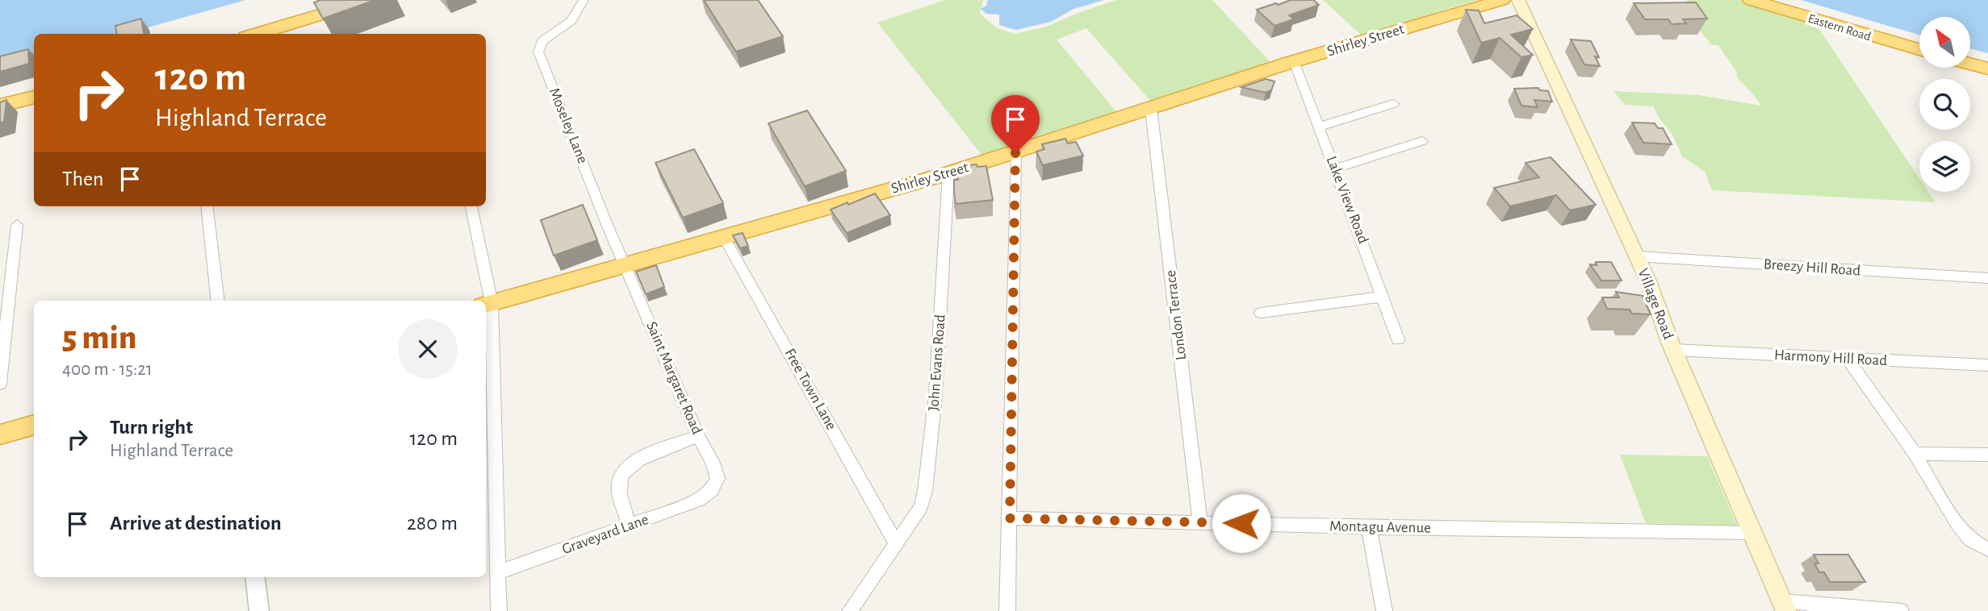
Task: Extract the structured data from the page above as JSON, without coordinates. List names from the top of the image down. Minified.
{"streets":{"highway":["Eastern Road","Shirley Street"],"main road":["Village Road"],"street":["Moseley Lane","Lake View Road","Breezy Hill Road","London Terrace","Harmony Hill Road","John Evans Road","Saint Margaret Road","Free Town Lane","Montagu Avenue","Graveyard Lane"]},"crossings":[["Shirley Street","Moseley Lane"],["Shirley Street","Lake View Road"],["Shirley Street","London Terrace"],["Shirley Street","John Evans Road"],["Shirley Street","Saint Margaret Road"],["Shirley Street","Free Town Lane"],["Moseley Lane","Saint Margaret Road"],["Breezy Hill Road","Village Road"],["Village Road","Harmony Hill Road"],["Village Road","Montagu Avenue"],["London Terrace","Montagu Avenue"],["John Evans Road","Free Town Lane"],["Saint Margaret Road","Graveyard Lane"]],"north":"top left","page":{"turn":["120 m","Highland Terrace"],"then":"Then","heading":["5 min","400 m · 15:21"],"list":[{"name":"Turn right","note":"Highland Terrace","value":"120 m"},{"name":"Arrive at destination","value":"280 m"}]}}
